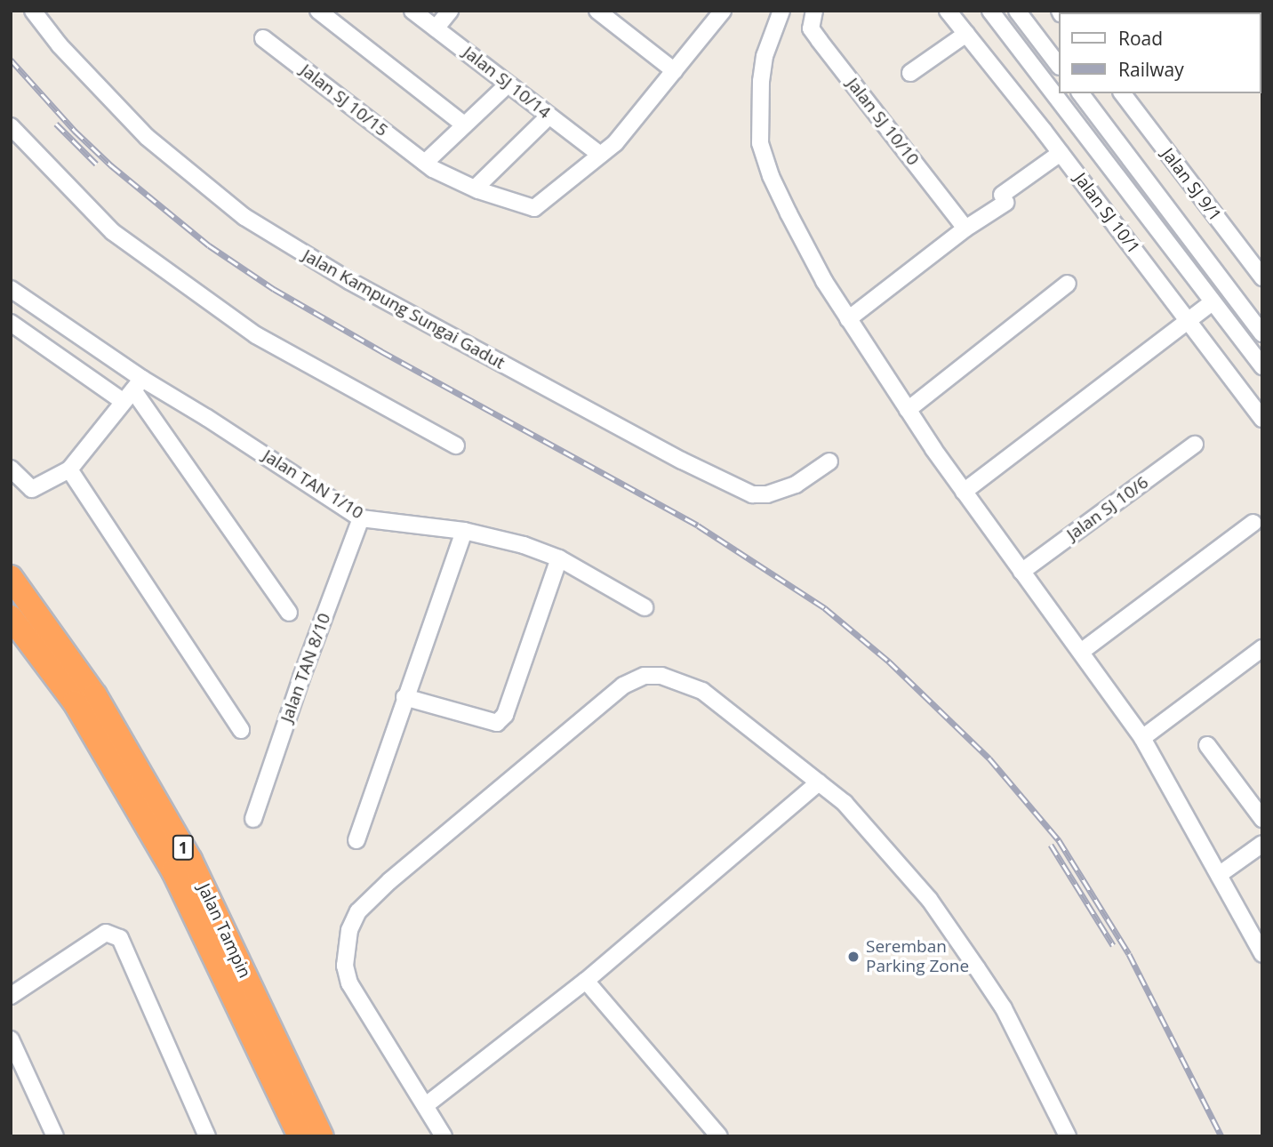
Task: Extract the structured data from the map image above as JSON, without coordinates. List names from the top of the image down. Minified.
{"streets":{"highway":["1","Jalan Tampin"],"street":["Jalan SJ 10/14","Jalan SJ 10/15","Jalan SJ 10/10","Jalan SJ 9/1","Jalan SJ 10/1","Jalan Kampung Sungai Gadut","Jalan TAN 1/10","Jalan SJ 10/6","Jalan TAN 8/10"]},"crossings":[["Jalan SJ 10/14","Jalan SJ 10/15"],["Jalan TAN 1/10","Jalan TAN 8/10"]],"places":["Seremban Parking Zone"],"legend":["Road","Railway"]}
